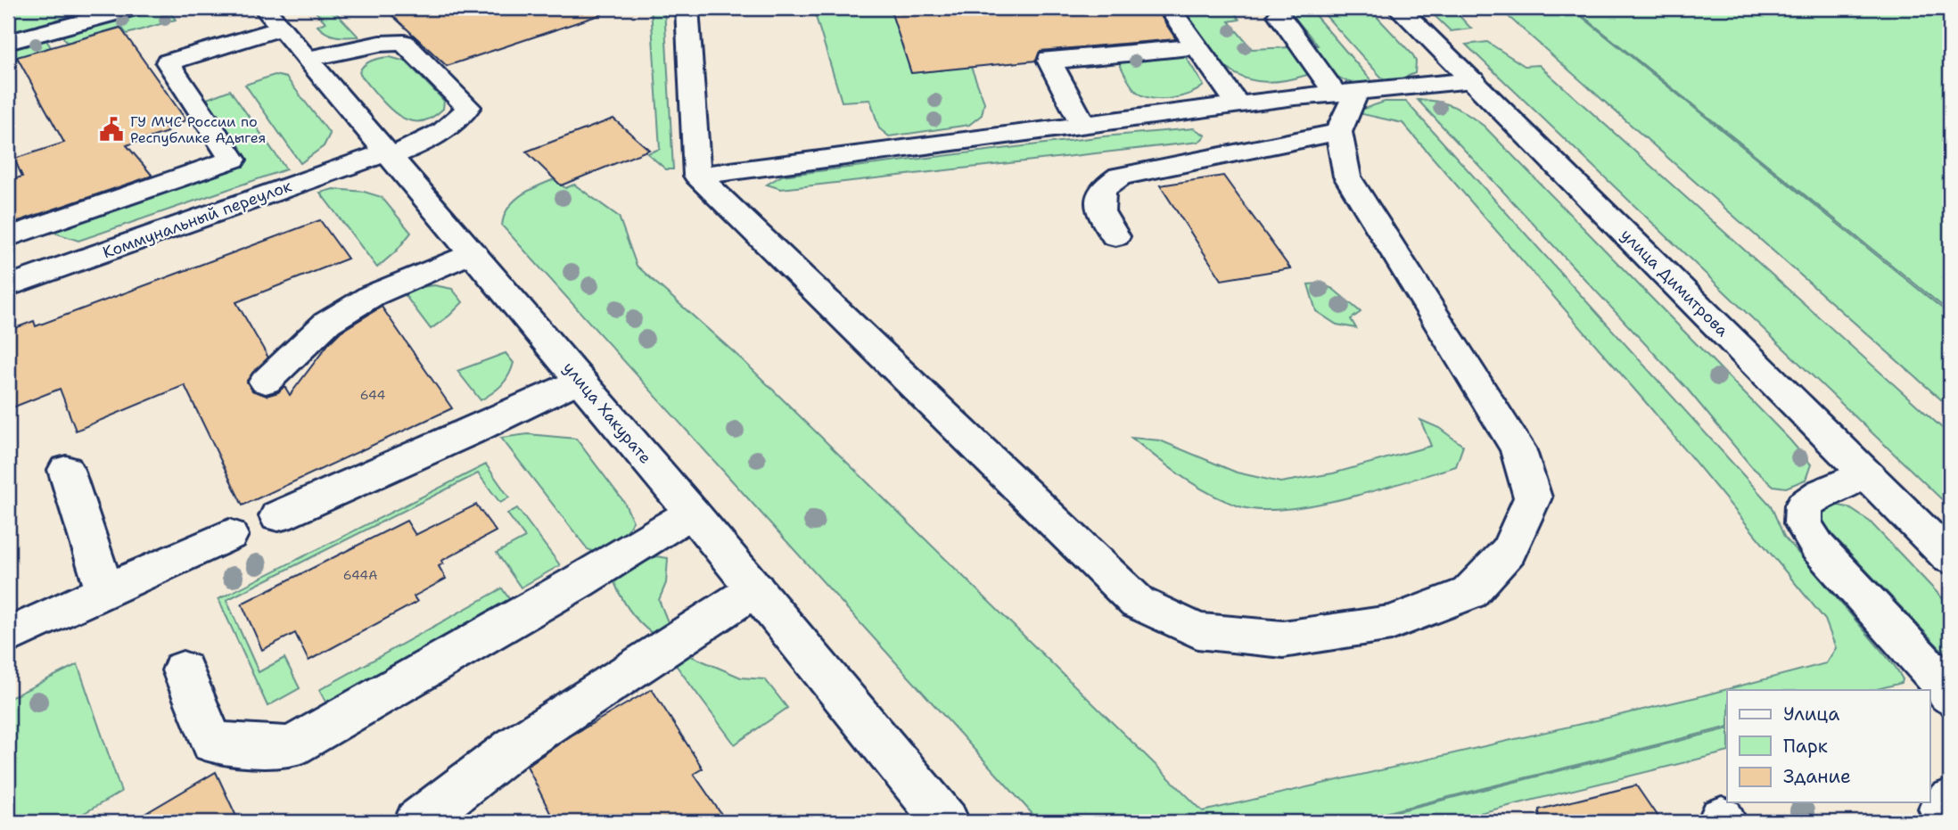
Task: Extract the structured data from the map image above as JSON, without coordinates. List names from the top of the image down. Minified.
{"streets":{"main road":["Коммунальный переулок","улица Димитрова","улица Хакурате"]},"crossings":[["Коммунальный переулок","улица Хакурате"]],"places":{"public building":["ГУ МЧС России по Республике Адыгея"]},"house_numbers":["644","644А"],"legend":["Улица","Парк","Здание"]}
